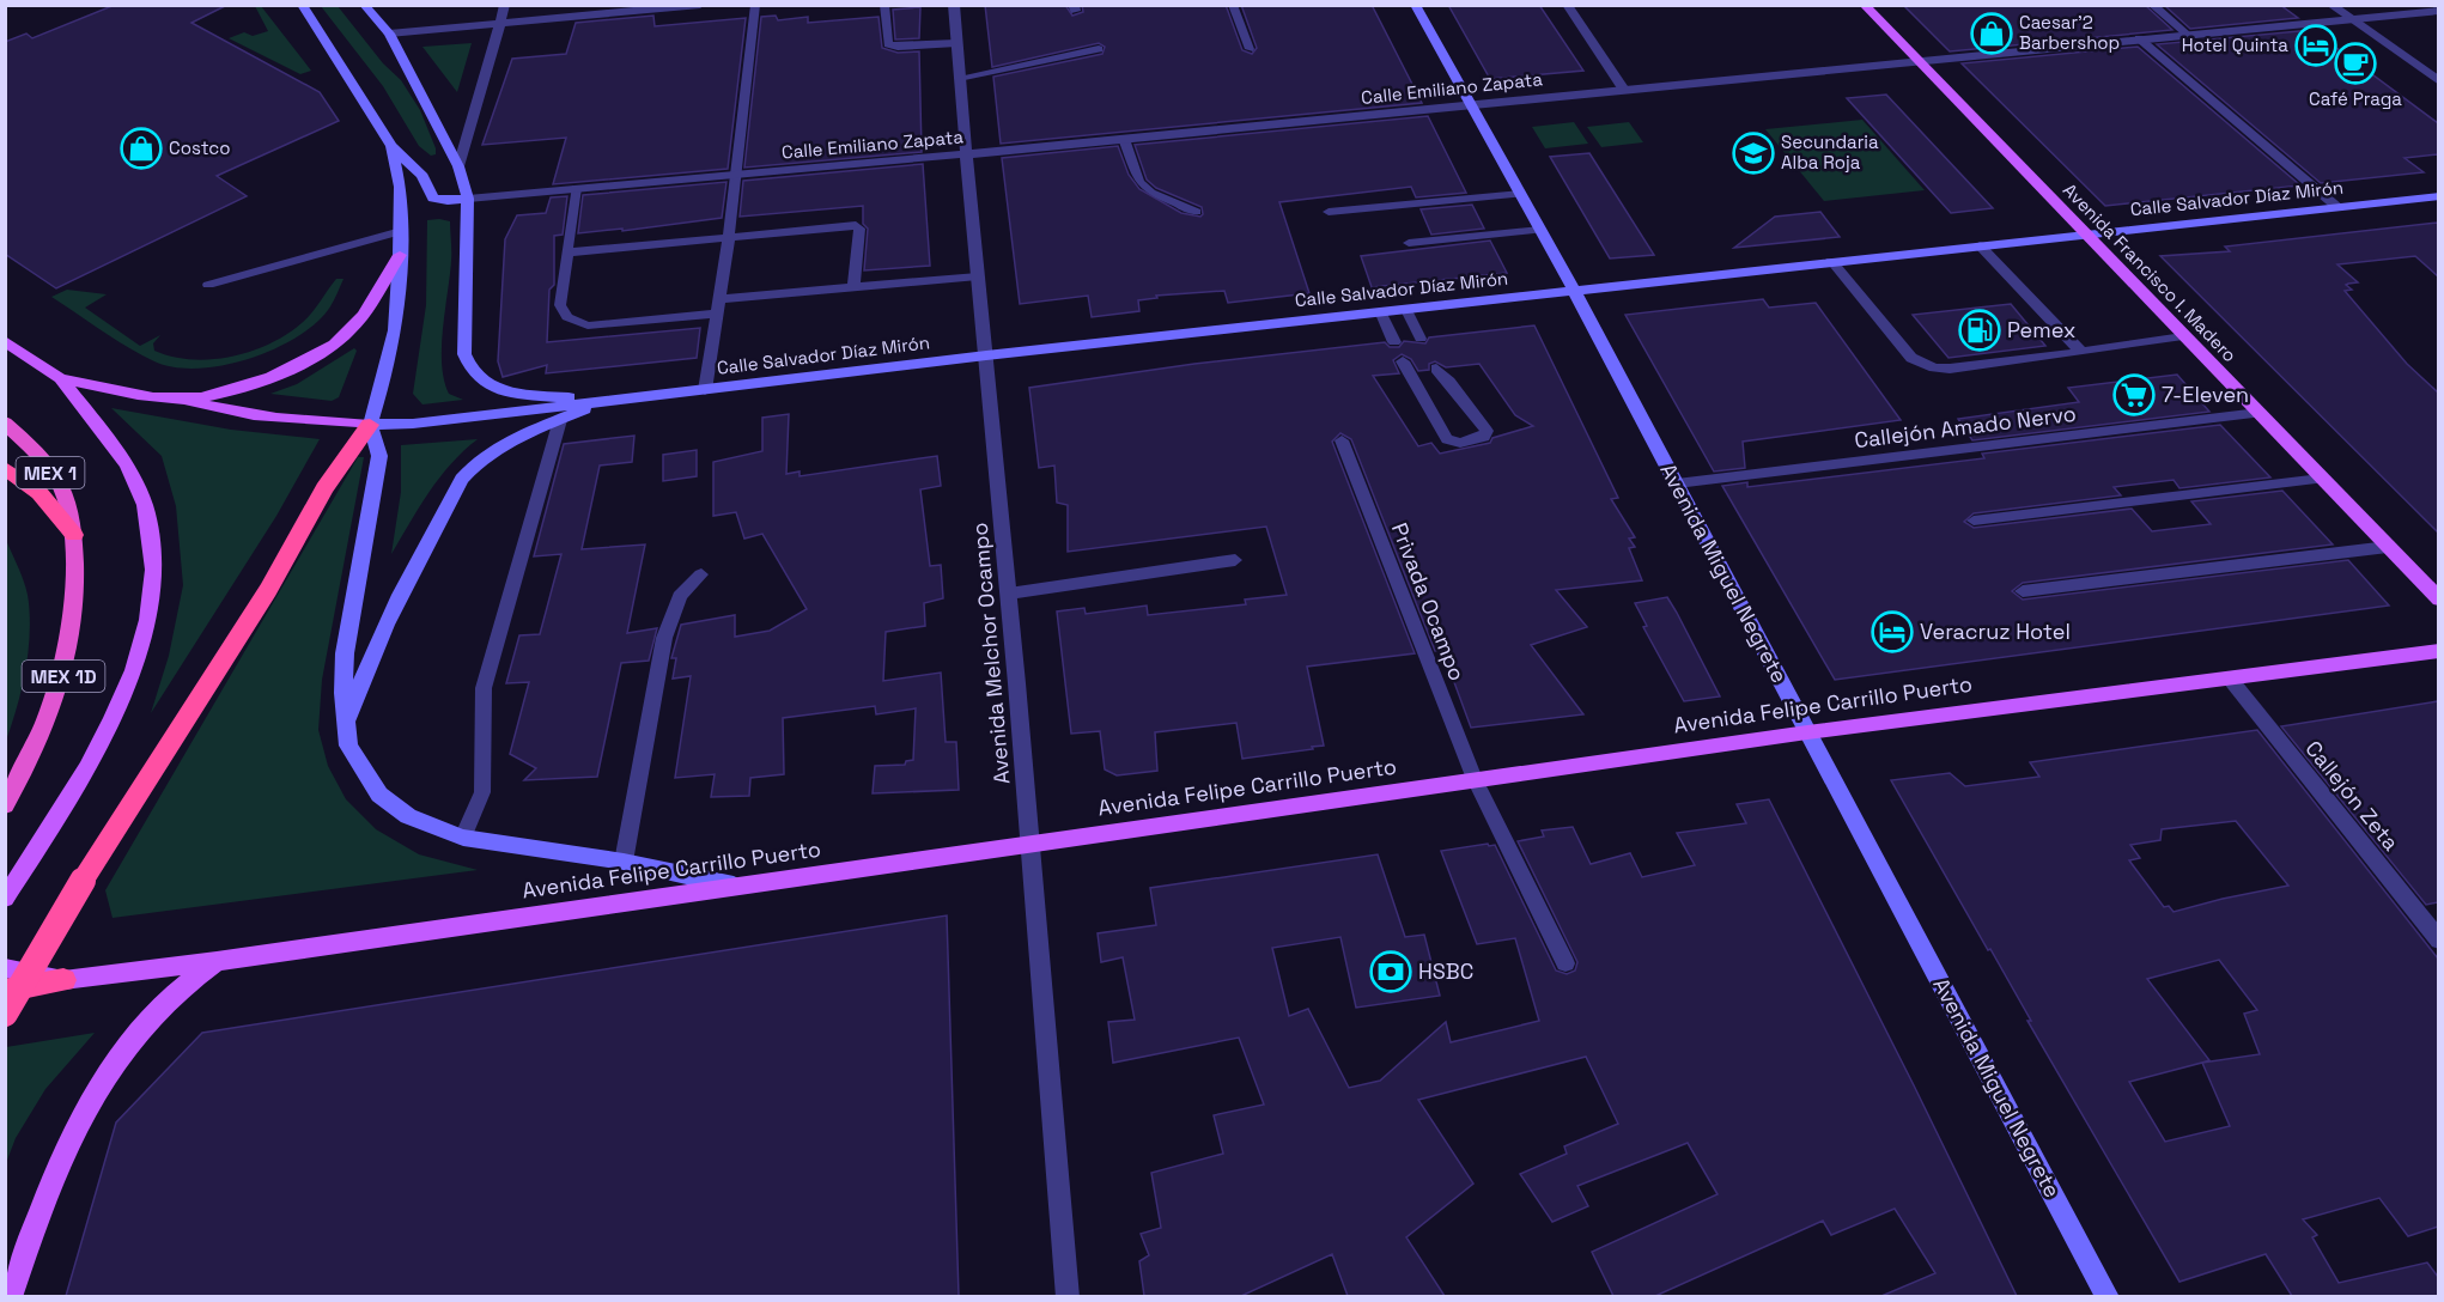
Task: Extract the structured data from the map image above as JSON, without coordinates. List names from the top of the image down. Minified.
{"streets":{"highway":["MEX 1","MEX 1D"],"main road":["Calle Salvador Díaz Mirón","Avenida Francisco I. Madero","Avenida Miguel Negrete","Avenida Felipe Carrillo Puerto"],"street":["Calle Emiliano Zapata","Avenida Melchor Ocampo"],"lane":["Callejón Amado Nervo","Privada Ocampo","Callejón Zeta"]},"crossings":[["Calle Emiliano Zapata","Avenida Francisco I. Madero"],["Calle Emiliano Zapata","Avenida Miguel Negrete"],["Calle Emiliano Zapata","Avenida Melchor Ocampo"],["Calle Salvador Díaz Mirón","Avenida Francisco I. Madero"],["Calle Salvador Díaz Mirón","Avenida Miguel Negrete"],["Calle Salvador Díaz Mirón","Avenida Melchor Ocampo"],["Avenida Francisco I. Madero","Callejón Amado Nervo"],["Callejón Amado Nervo","Avenida Miguel Negrete"],["MEX 1","MEX 1D"],["Avenida Miguel Negrete","Avenida Felipe Carrillo Puerto"],["Privada Ocampo","Avenida Felipe Carrillo Puerto"],["Avenida Melchor Ocampo","Avenida Felipe Carrillo Puerto"],["Avenida Felipe Carrillo Puerto","Callejón Zeta"]],"places":{"shop":["Caesar'2 Barbershop","Costco"],"hotel":["Hotel Quinta","Veracruz Hotel"],"cafe":["Café Praga"],"school or university":["Secundaria Alba Roja"],"fuel station":["Pemex"],"supermarket":["7-Eleven"],"bank":["HSBC"]}}
